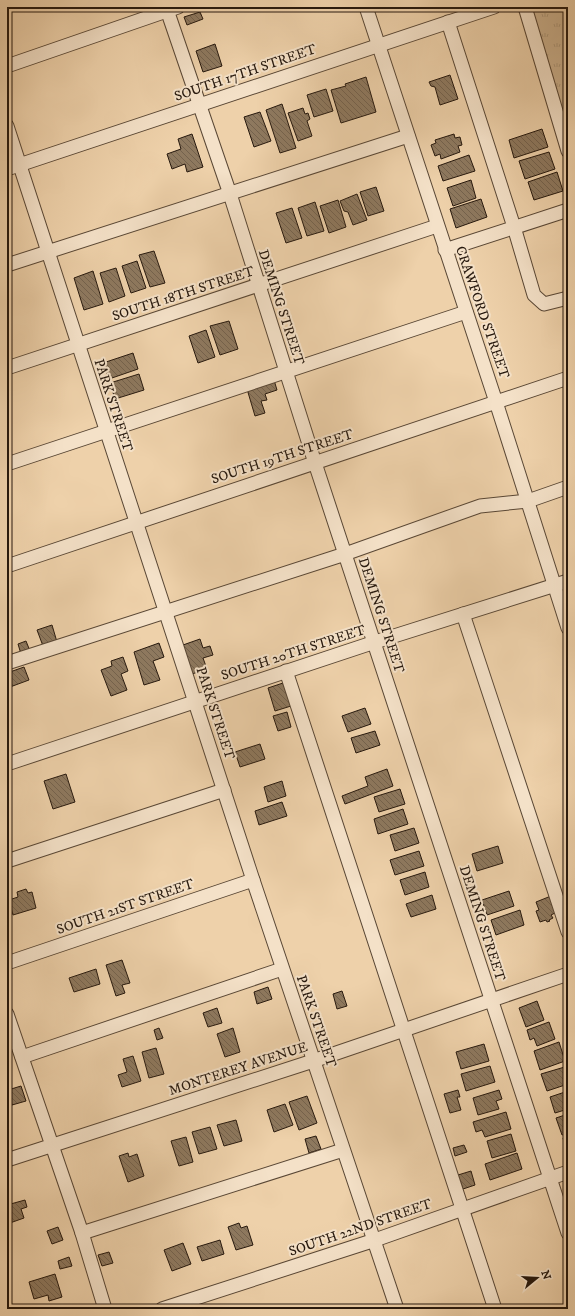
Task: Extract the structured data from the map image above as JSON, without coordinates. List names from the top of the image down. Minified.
{"streets":{"street":["SOUTH 17TH STREET","SOUTH 18TH STREET","DEMING STREET","CRAWFORD STREET","PARK STREET","SOUTH 19TH STREET","SOUTH 20TH STREET","SOUTH 21ST STREET","MONTEREY AVENUE","SOUTH 22ND STREET"]},"crossings":[["SOUTH 17TH STREET","DEMING STREET"],["SOUTH 17TH STREET","CRAWFORD STREET"],["SOUTH 17TH STREET","PARK STREET"],["SOUTH 18TH STREET","DEMING STREET"],["SOUTH 18TH STREET","CRAWFORD STREET"],["SOUTH 18TH STREET","PARK STREET"],["DEMING STREET","SOUTH 19TH STREET"],["DEMING STREET","SOUTH 20TH STREET"],["DEMING STREET","MONTEREY AVENUE"],["DEMING STREET","SOUTH 22ND STREET"],["CRAWFORD STREET","SOUTH 19TH STREET"],["CRAWFORD STREET","SOUTH 20TH STREET"],["PARK STREET","SOUTH 19TH STREET"],["PARK STREET","SOUTH 20TH STREET"],["PARK STREET","SOUTH 21ST STREET"],["PARK STREET","MONTEREY AVENUE"],["PARK STREET","SOUTH 22ND STREET"]],"north":"right"}
